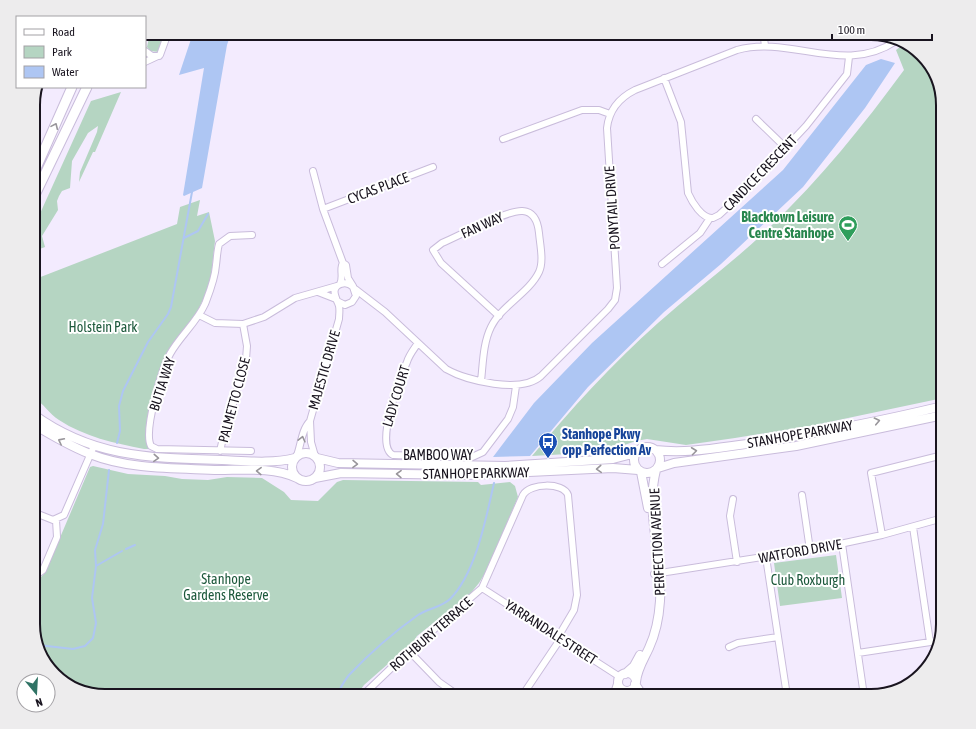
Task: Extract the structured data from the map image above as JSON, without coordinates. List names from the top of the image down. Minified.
{"streets":{"main road":["STANHOPE PARKWAY","PERFECTION AVENUE"],"street":["CANDICE CRESCENT","CYCAS PLACE","PONYTAIL DRIVE","FAN WAY","MAJESTIC DRIVE","BUTIA WAY","LADY COURT","PALMETTO CLOSE","BAMBOO WAY","WATFORD DRIVE","YARRANDALE STREET","ROTHBURY TERRACE"]},"crossings":[["CANDICE CRESCENT","PONYTAIL DRIVE"],["PONYTAIL DRIVE","MAJESTIC DRIVE"],["PONYTAIL DRIVE","LADY COURT"],["PONYTAIL DRIVE","BAMBOO WAY"],["MAJESTIC DRIVE","STANHOPE PARKWAY"],["BUTIA WAY","PALMETTO CLOSE"],["LADY COURT","BAMBOO WAY"],["STANHOPE PARKWAY","PERFECTION AVENUE"],["PERFECTION AVENUE","WATFORD DRIVE"],["PERFECTION AVENUE","YARRANDALE STREET"],["YARRANDALE STREET","ROTHBURY TERRACE"]],"parks":["Holstein Park","Stanhope Gardens Reserve","Club Roxburgh"],"places":{"sports":["Blacktown Leisure Centre Stanhope"],"bus stop":["Stanhope Pkwy opp Perfection Av"]},"legend":["Road","Park","Water"],"scale_bar":"100 m","north":"bottom"}
